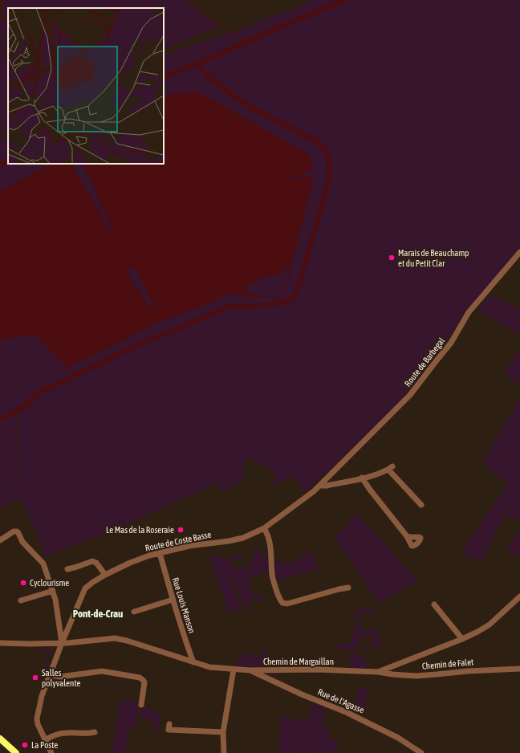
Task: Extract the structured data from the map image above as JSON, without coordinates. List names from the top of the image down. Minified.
{"streets":{"street":["Route de Barbegal","Route de Coste Basse","Rue Louis Manson","Chemin de Margaillan","Chemin de Falet","Rue de l'Agasse"]},"crossings":[["Route de Barbegal","Route de Coste Basse"],["Route de Coste Basse","Rue Louis Manson"],["Route de Coste Basse","Chemin de Margaillan"],["Rue Louis Manson","Chemin de Margaillan"],["Chemin de Margaillan","Chemin de Falet"],["Chemin de Margaillan","Rue de l'Agasse"]],"districts":["Pont-de-Crau"],"places":["Marais de Beauchamp et du Petit Clar","Le Mas de la Roseraie","Cyclourisme","Salles polyvalente","La Poste"]}
